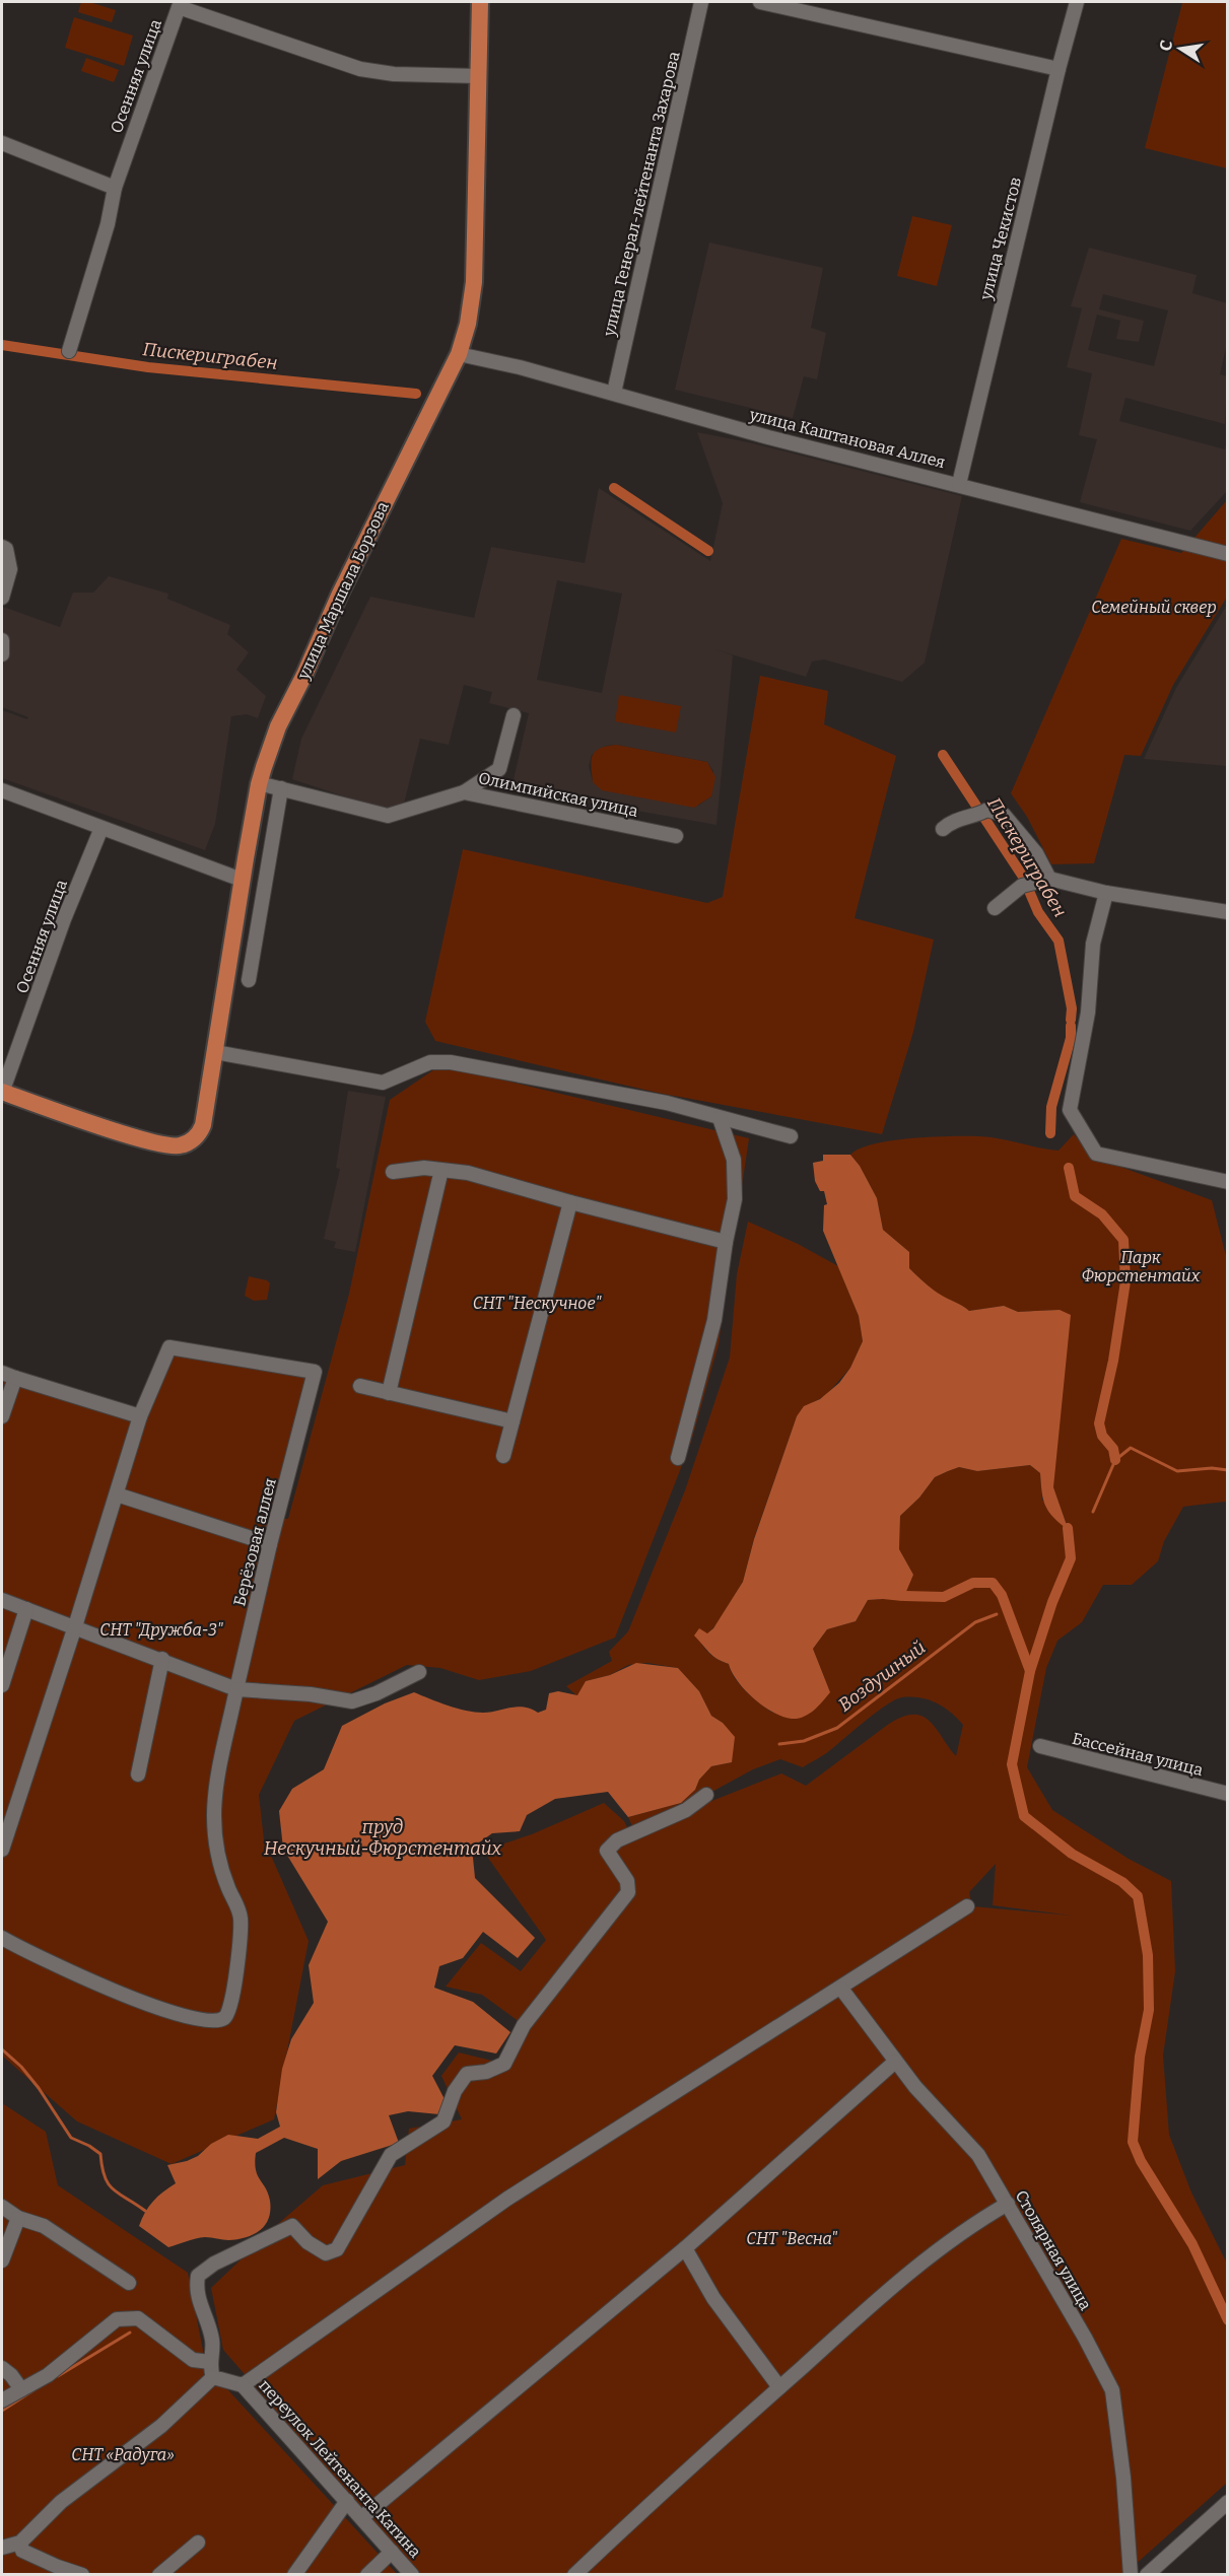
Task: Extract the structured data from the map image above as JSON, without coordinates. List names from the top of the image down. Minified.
{"streets":{"main road":["улица Маршала Борзова"],"street":["Осенняя улица","улица Генерал-лейтенанта Захарова","улица Чекистов","улица Каштановая Аллея","Олимпийская улица","Берёзовая аллея","Бассейная улица","Столярная улица","переулок Лейтенанта Катина"]},"crossings":[["Осенняя улица","улица Маршала Борзова"],["улица Генерал-лейтенанта Захарова","улица Каштановая Аллея"],["улица Чекистов","улица Каштановая Аллея"],["улица Каштановая Аллея","улица Маршала Борзова"],["улица Маршала Борзова","Олимпийская улица"]],"water":["Пискериграбен","Воздушный","пруд Нескучный-Фюрстентайх"],"parks":["Семейный сквер","Парк Фюрстентайх","СНТ \"Нескучное\"","СНТ \"Дружба-3\"","СНТ \"Весна\"","СНТ «Радуга»"],"north":"left"}
